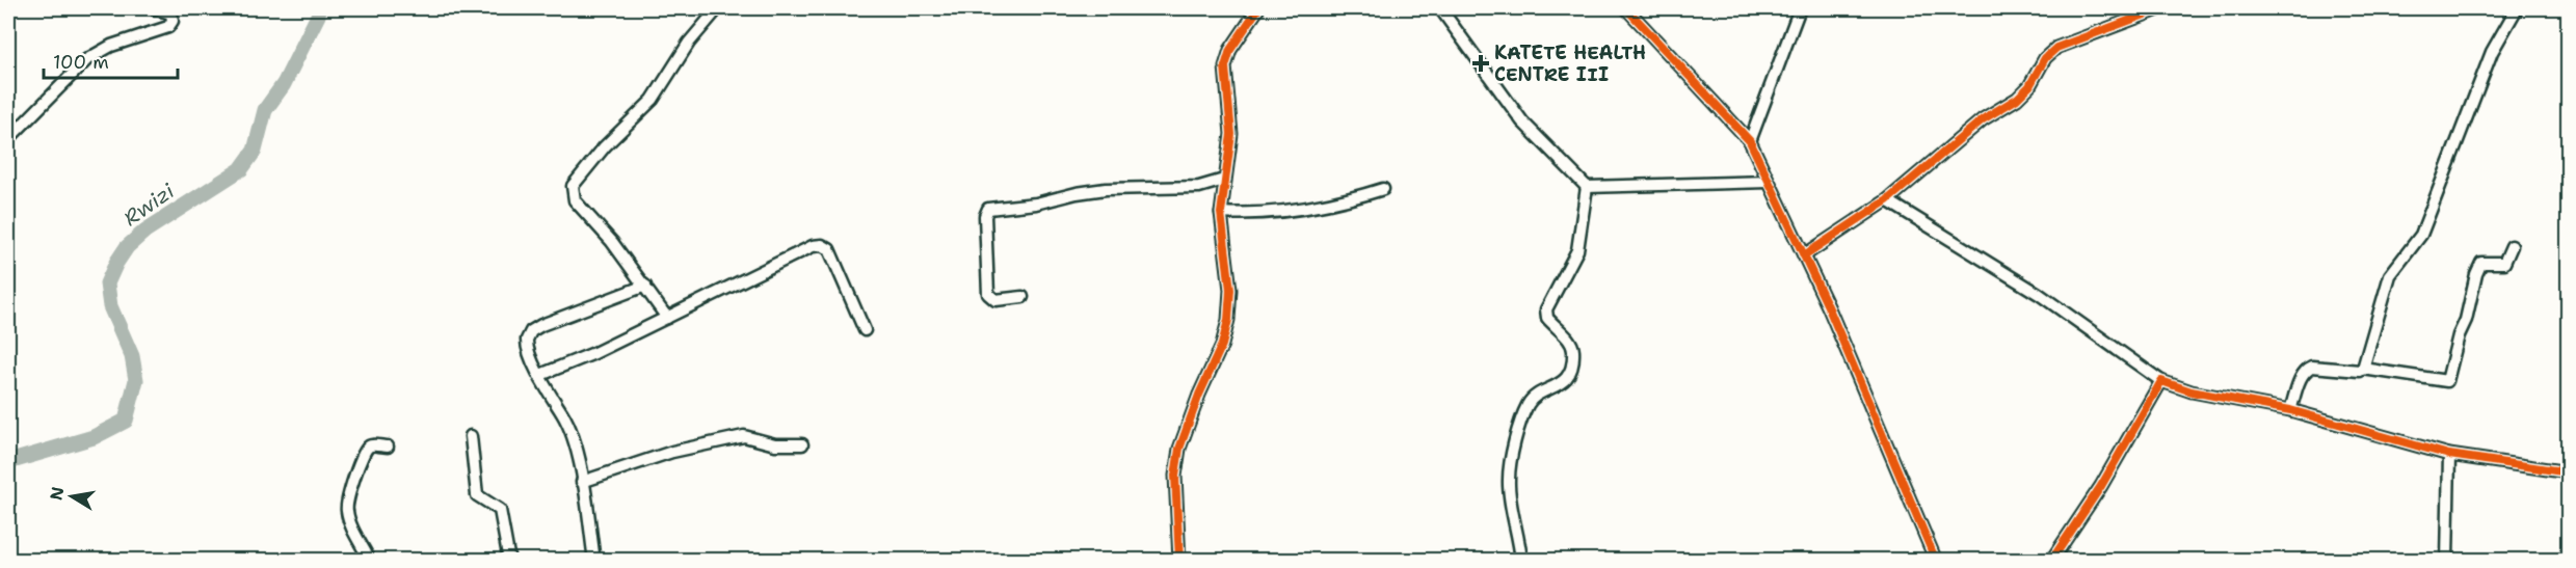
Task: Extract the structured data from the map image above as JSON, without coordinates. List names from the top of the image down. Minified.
{"water":["Rwizi"],"places":{"health":["KATETE HEALTH CENTRE III"]},"scale_bar":"100 m","north":"left"}
